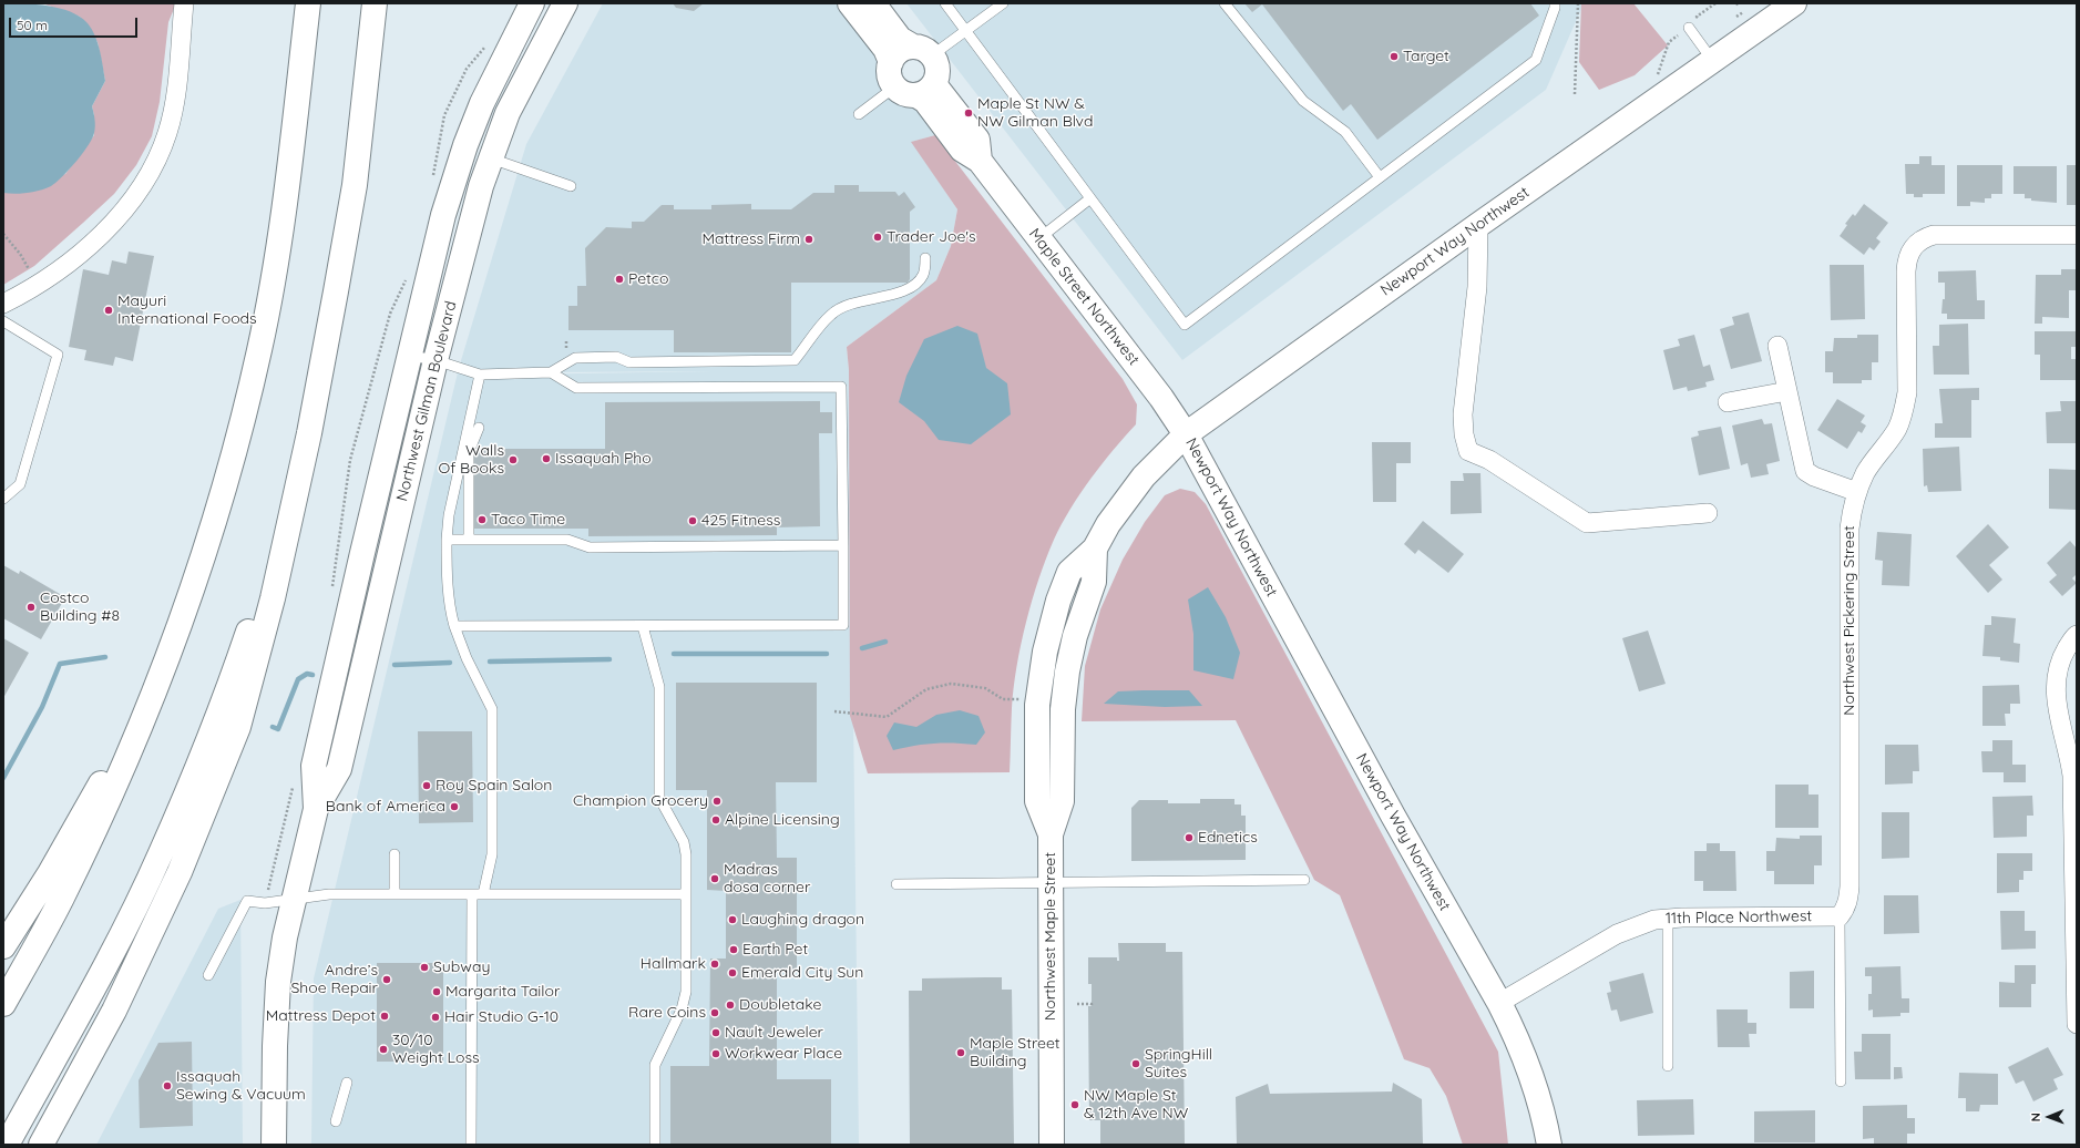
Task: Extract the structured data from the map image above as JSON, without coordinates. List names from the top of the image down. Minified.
{"streets":{"main road":["Newport Way Northwest","Maple Street Northwest","Northwest Gilman Boulevard","Northwest Maple Street"],"street":["Northwest Pickering Street","11th Place Northwest"]},"crossings":[["Newport Way Northwest","Maple Street Northwest"],["Newport Way Northwest","11th Place Northwest"],["Newport Way Northwest","Northwest Maple Street"],["Maple Street Northwest","Northwest Maple Street"],["Northwest Pickering Street","11th Place Northwest"]],"places":["Target","Maple St NW & NW Gilman Blvd","Trader Joe's","Mattress Firm","Petco","Mayuri International Foods","Issaquah Pho","Walls Of Books","Taco Time","425 Fitness","Costco Building #8","Roy Spain Salon","Champion Grocery","Bank of America","Alpine Licensing","Ednetics","Madras dosa corner","Laughing dragon","Earth Pet","Hallmark","Subway","Emerald City Sun","Andre’s Shoe Repair","Margarita Tailor","Doubletake","Rare Coins","Mattress Depot","Hair Studio G-10","Nault Jeweler","30/10 Weight Loss","Maple Street Building","Workwear Place","SpringHill Suites","Issaquah Sewing & Vacuum","NW Maple St & 12th Ave NW"],"scale_bar":"50 m","north":"left"}
